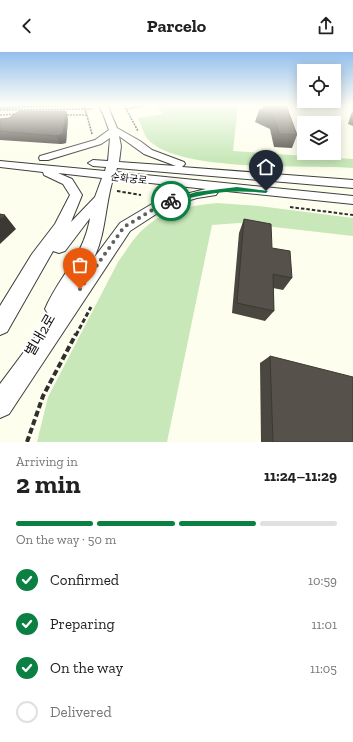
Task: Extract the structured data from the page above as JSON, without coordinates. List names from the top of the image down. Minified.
{"streets":{"street":["순화궁로","별내2로"]},"crossings":[["순화궁로","별내2로"]],"page":{"header":"Parcelo","heading":["2 min","Arriving in","11:24–11:29"],"bar":"On the way · 50 m","list":[["Confirmed","10:59"],["Preparing","11:01"],["On the way","11:05"],"Delivered"]}}
